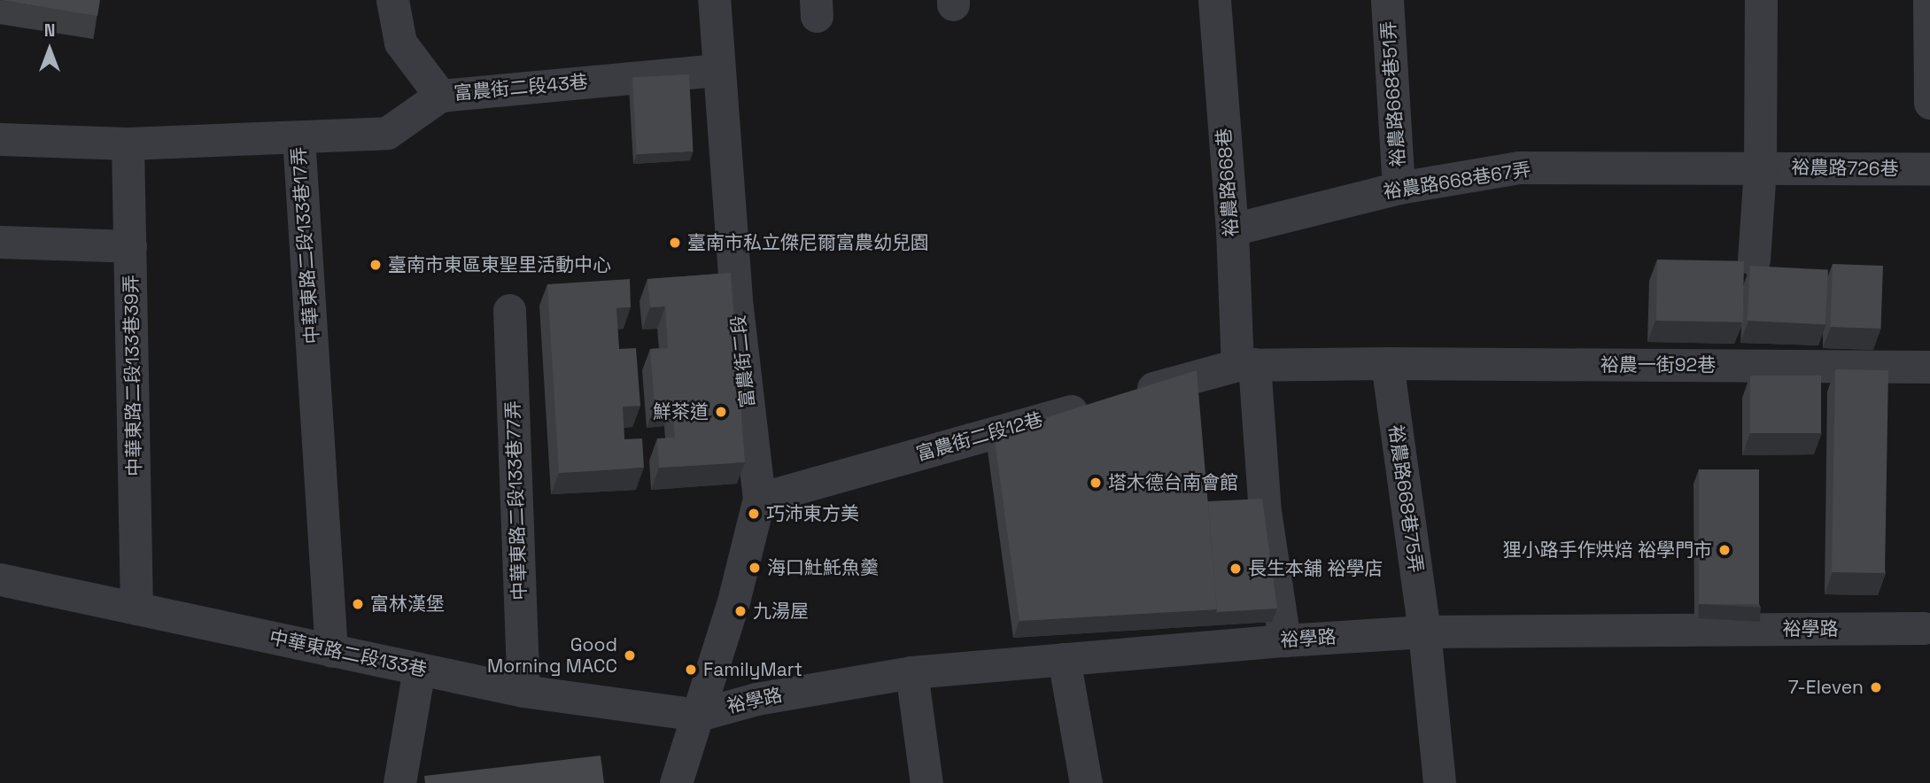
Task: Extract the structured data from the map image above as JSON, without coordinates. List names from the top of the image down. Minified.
{"streets":{"street":["富農街二段43巷","裕農路668巷51弄","裕農路726巷","裕農路668巷67弄","裕農路668巷","中華東路二段133巷17弄","富農街二段","裕農一街92巷","中華東路二段133巷39弄","富農街二段12巷","裕農路668巷75弄","中華東路二段133巷77弄","裕學路","中華東路二段133巷"]},"crossings":[["富農街二段43巷","中華東路二段133巷17弄"],["富農街二段43巷","富農街二段"],["裕農路668巷51弄","裕農路668巷67弄"],["裕農路726巷","裕農路668巷67弄"],["裕農路668巷67弄","裕農路668巷"],["裕農路668巷","富農街二段12巷"],["裕農路668巷","裕學路"],["中華東路二段133巷17弄","中華東路二段133巷39弄"],["中華東路二段133巷17弄","中華東路二段133巷"],["富農街二段","富農街二段12巷"],["富農街二段","裕學路"],["富農街二段","中華東路二段133巷"],["裕農一街92巷","裕農路668巷75弄"],["中華東路二段133巷39弄","中華東路二段133巷"],["裕農路668巷75弄","裕學路"],["中華東路二段133巷77弄","中華東路二段133巷"],["裕學路","中華東路二段133巷"]],"places":["臺南市私立傑尼爾富農幼兒園","臺南市東區東聖里活動中心","鮮茶道","塔木德台南會館","巧沛東方美","狸小路手作烘焙 裕學門市","海口𩵚魠魚羹","長生本舖 裕學店","富林漢堡","九湯屋","Good Morning MACC","FamilyMart","7-Eleven"],"north":"top"}
